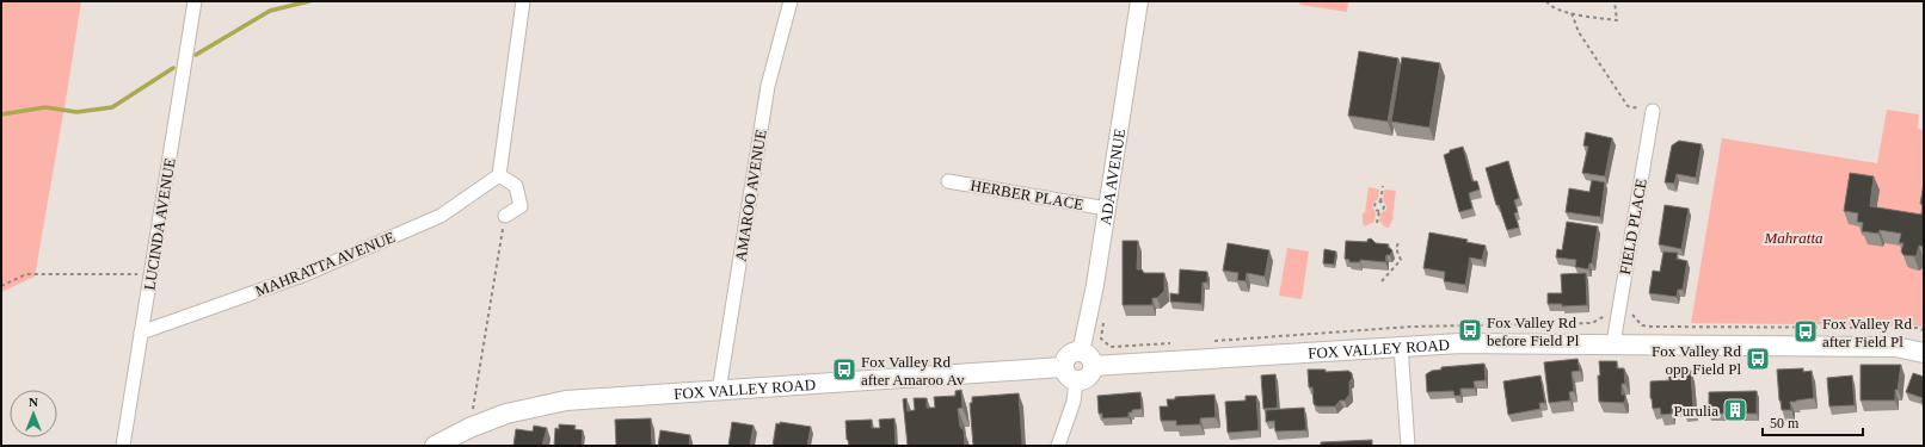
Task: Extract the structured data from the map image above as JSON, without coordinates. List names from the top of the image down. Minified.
{"streets":{"main road":["FOX VALLEY ROAD"],"street":["ADA AVENUE","HERBER PLACE","AMAROO AVENUE","LUCINDA AVENUE","FIELD PLACE","MAHRATTA AVENUE"]},"crossings":[["ADA AVENUE","HERBER PLACE"],["ADA AVENUE","FOX VALLEY ROAD"],["AMAROO AVENUE","FOX VALLEY ROAD"],["LUCINDA AVENUE","MAHRATTA AVENUE"],["FIELD PLACE","FOX VALLEY ROAD"]],"parks":["Mahratta"],"places":{"bus stop":["Fox Valley Rd before Field Pl","Fox Valley Rd after Field Pl","Fox Valley Rd opp Field Pl","Fox Valley Rd after Amaroo Av"],"building":["Purulia"]},"scale_bar":"50 m","north":"top"}
